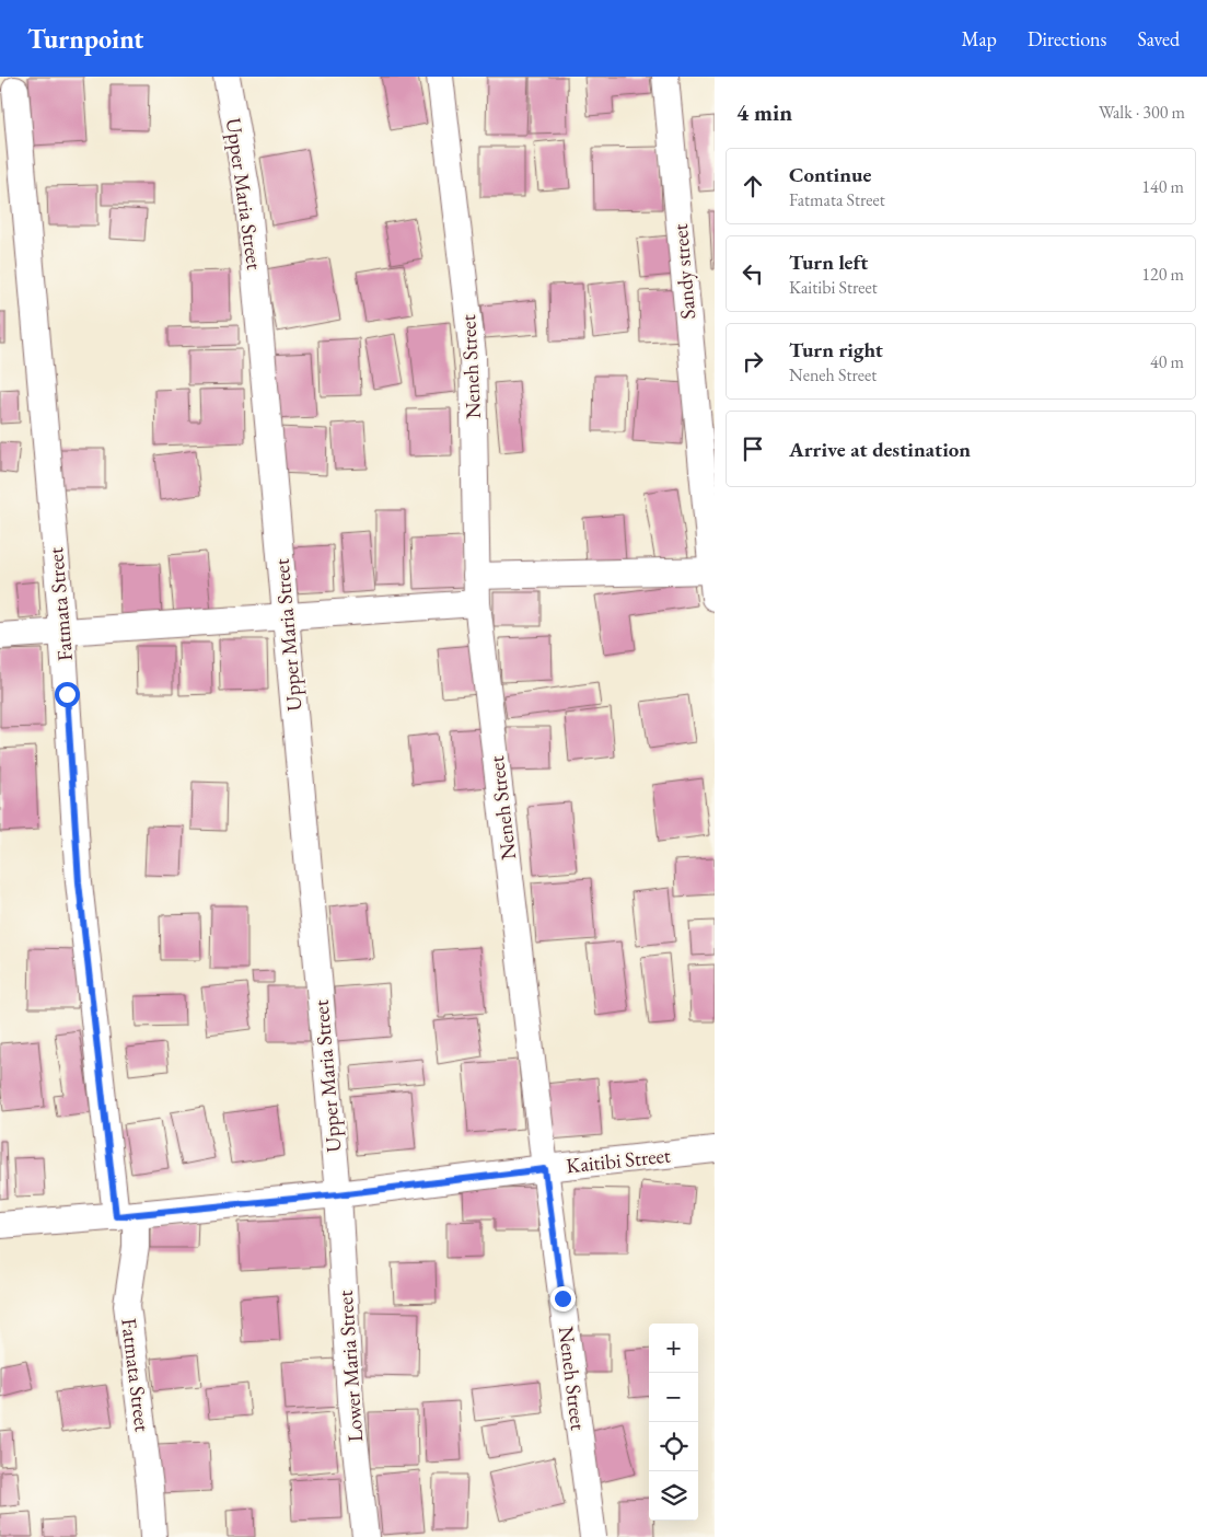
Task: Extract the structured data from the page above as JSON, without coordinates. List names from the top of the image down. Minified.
{"streets":{"street":["Upper Maria Street","Sandy street","Neneh Street","Fatmata Street","Kaitibi Street","Lower Maria Street"]},"crossings":[["Upper Maria Street","Kaitibi Street"],["Upper Maria Street","Lower Maria Street"],["Neneh Street","Kaitibi Street"],["Fatmata Street","Kaitibi Street"],["Kaitibi Street","Lower Maria Street"]],"page":{"header":"Turnpoint","nav":["Map","Directions","Saved"],"heading":["4 min","Walk · 300 m"],"list":[["Continue","Fatmata Street","140 m"],["Turn left","Kaitibi Street","120 m"],["Turn right","Neneh Street","40 m"],"Arrive at destination"],"map_buttons":["+","−"]}}
